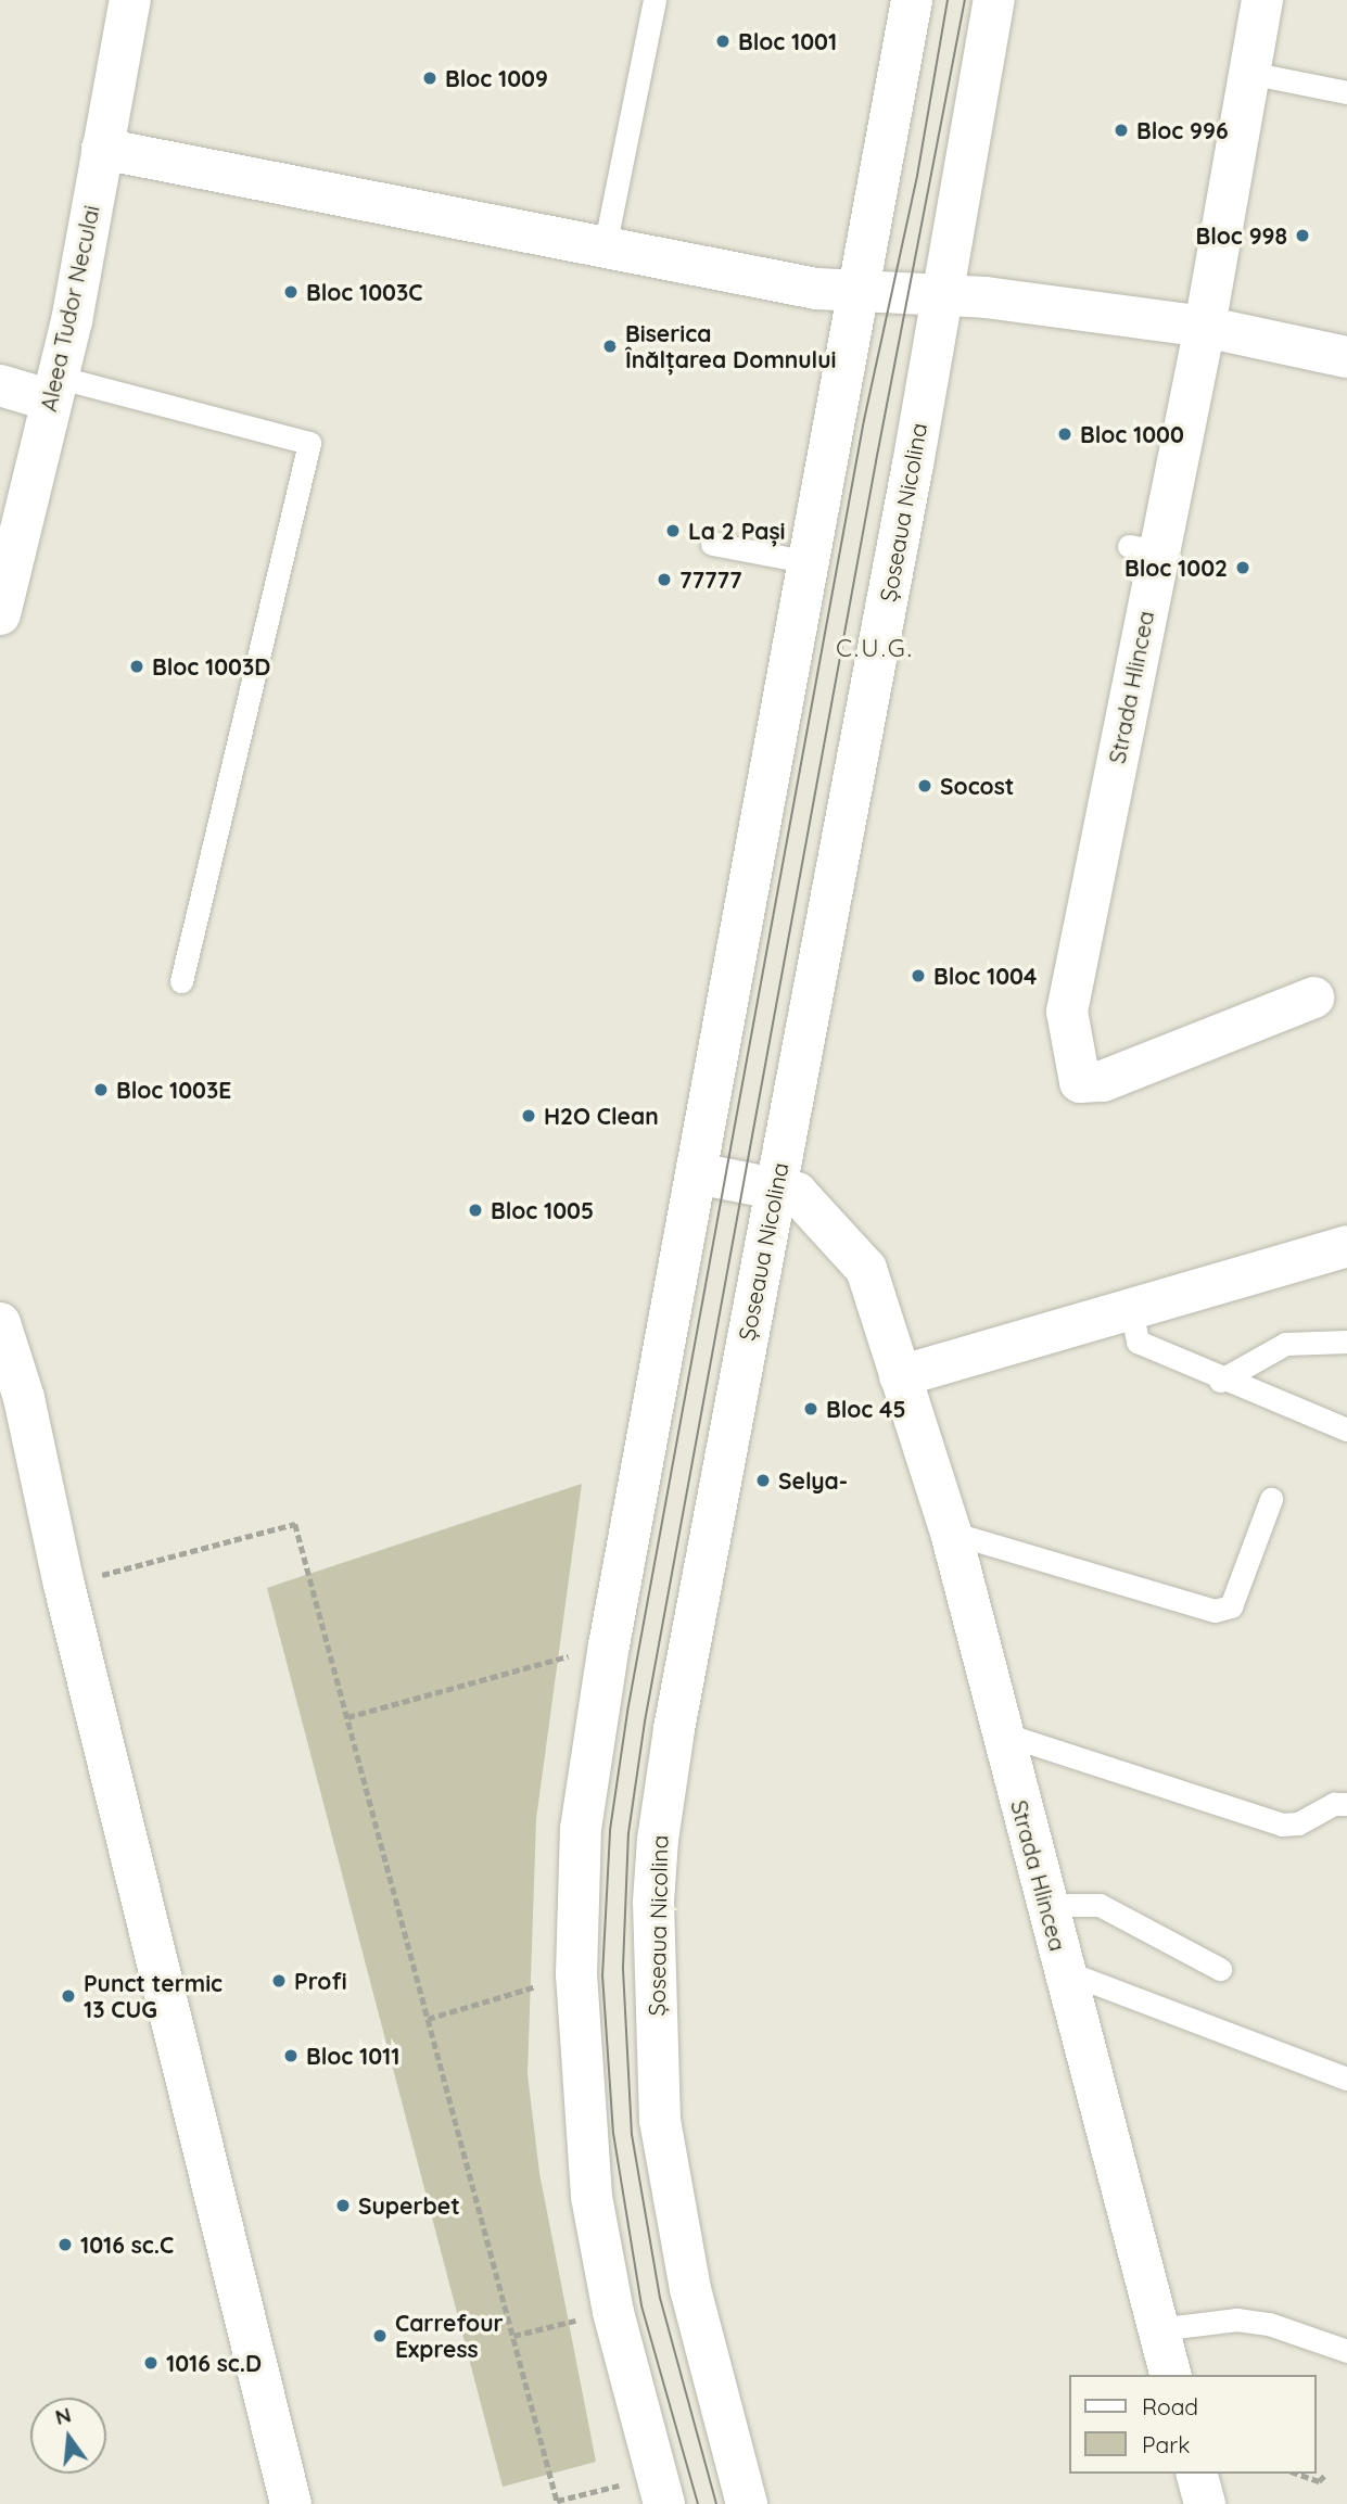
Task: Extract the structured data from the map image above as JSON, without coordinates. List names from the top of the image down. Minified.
{"streets":{"street":["Aleea Tudor Neculai","Șoseaua Nicolina","Strada Hlincea"]},"crossings":[["Șoseaua Nicolina","Strada Hlincea"]],"districts":["C.U.G."],"places":["Bloc 1001","Bloc 1009","Bloc 996","Bloc 998","Bloc 1003C","Biserica Înălțarea Domnului","Bloc 1000","La 2 Pași","Bloc 1002","77777","Bloc 1003D","Socost","Bloc 1004","Bloc 1003E","H2O Clean","Bloc 1005","Bloc 45","Selya-","Profi","Punct termic 13 CUG","Bloc 1011","Superbet","1016 sc.C","Carrefour Express","1016 sc.D"],"legend":["Road","Park"],"north":"top"}
